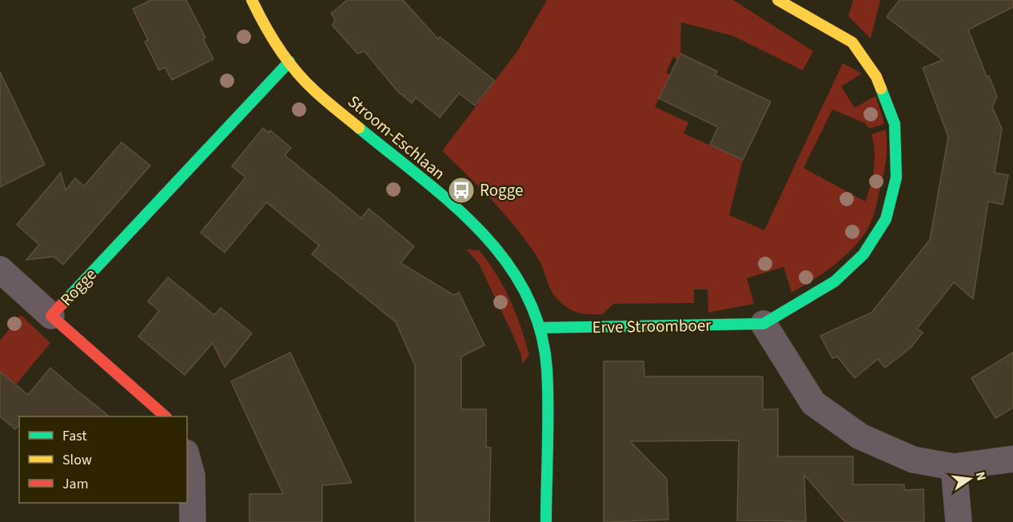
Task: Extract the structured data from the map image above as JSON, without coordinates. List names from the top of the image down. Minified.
{"streets":{"street":["Stroom-Eschlaan","Rogge","Erve Stroomboer"]},"crossings":[["Stroom-Eschlaan","Rogge"],["Stroom-Eschlaan","Erve Stroomboer"]],"places":{"bus stop":["Rogge"]},"legend":["Fast","Slow","Jam"],"north":"right"}
